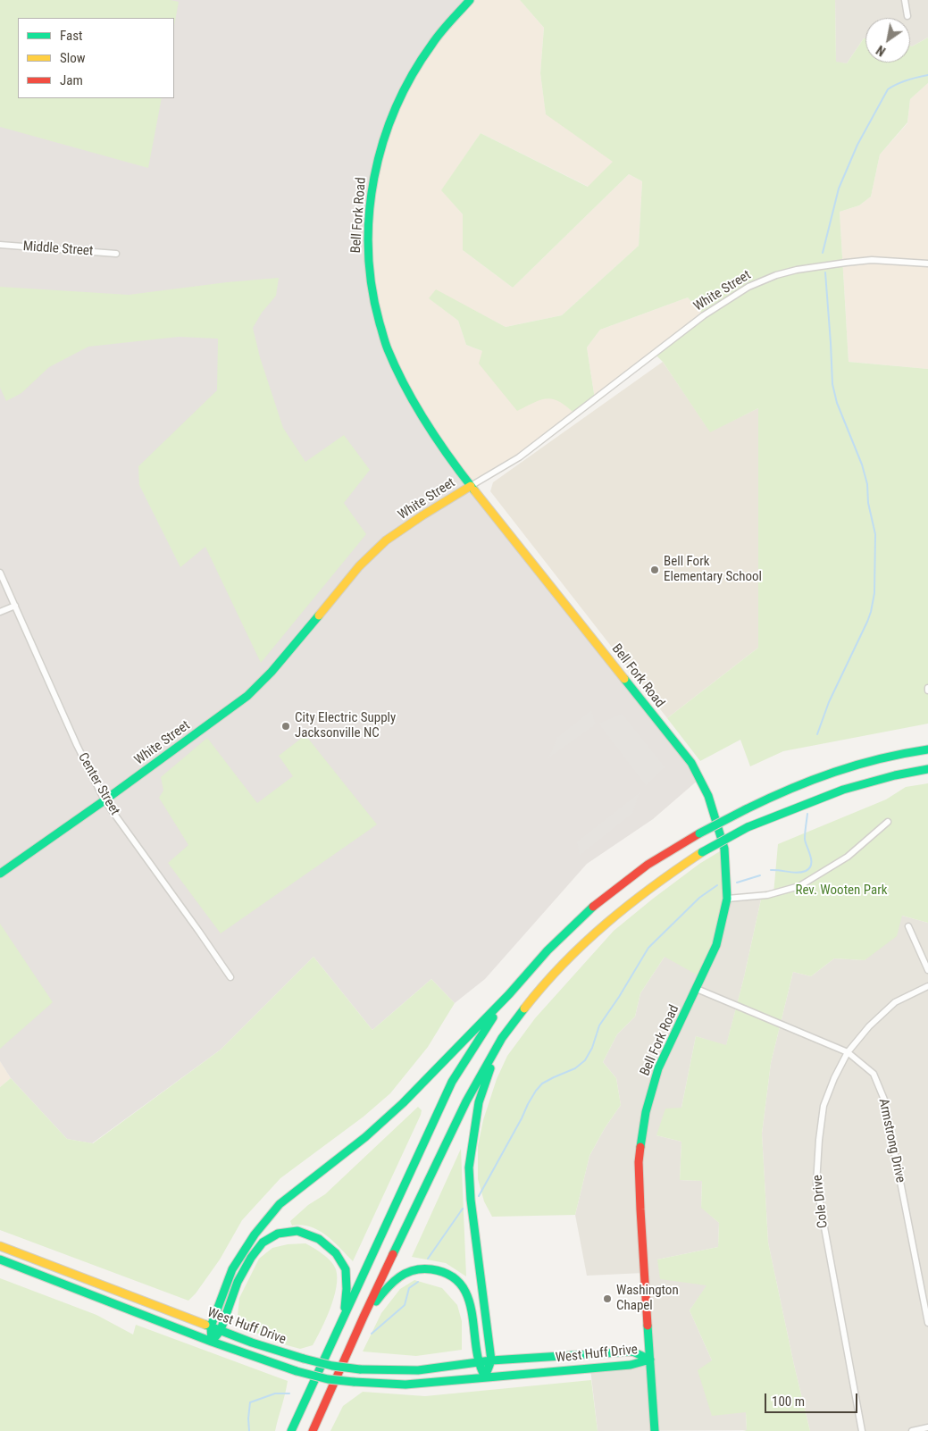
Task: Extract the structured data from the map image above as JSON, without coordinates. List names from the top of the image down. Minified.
{"streets":{"main road":["Bell Fork Road","White Street","West Huff Drive"],"street":["Middle Street","Center Street","Armstrong Drive","Cole Drive"]},"crossings":[["Bell Fork Road","White Street"],["Bell Fork Road","Armstrong Drive"],["Bell Fork Road","West Huff Drive"],["White Street","Center Street"],["Armstrong Drive","Cole Drive"]],"parks":["Rev. Wooten Park"],"places":["Bell Fork Elementary School","City Electric Supply Jacksonville NC","Washington Chapel"],"legend":["Fast","Slow","Jam"],"scale_bar":"100 m","north":"bottom left"}
